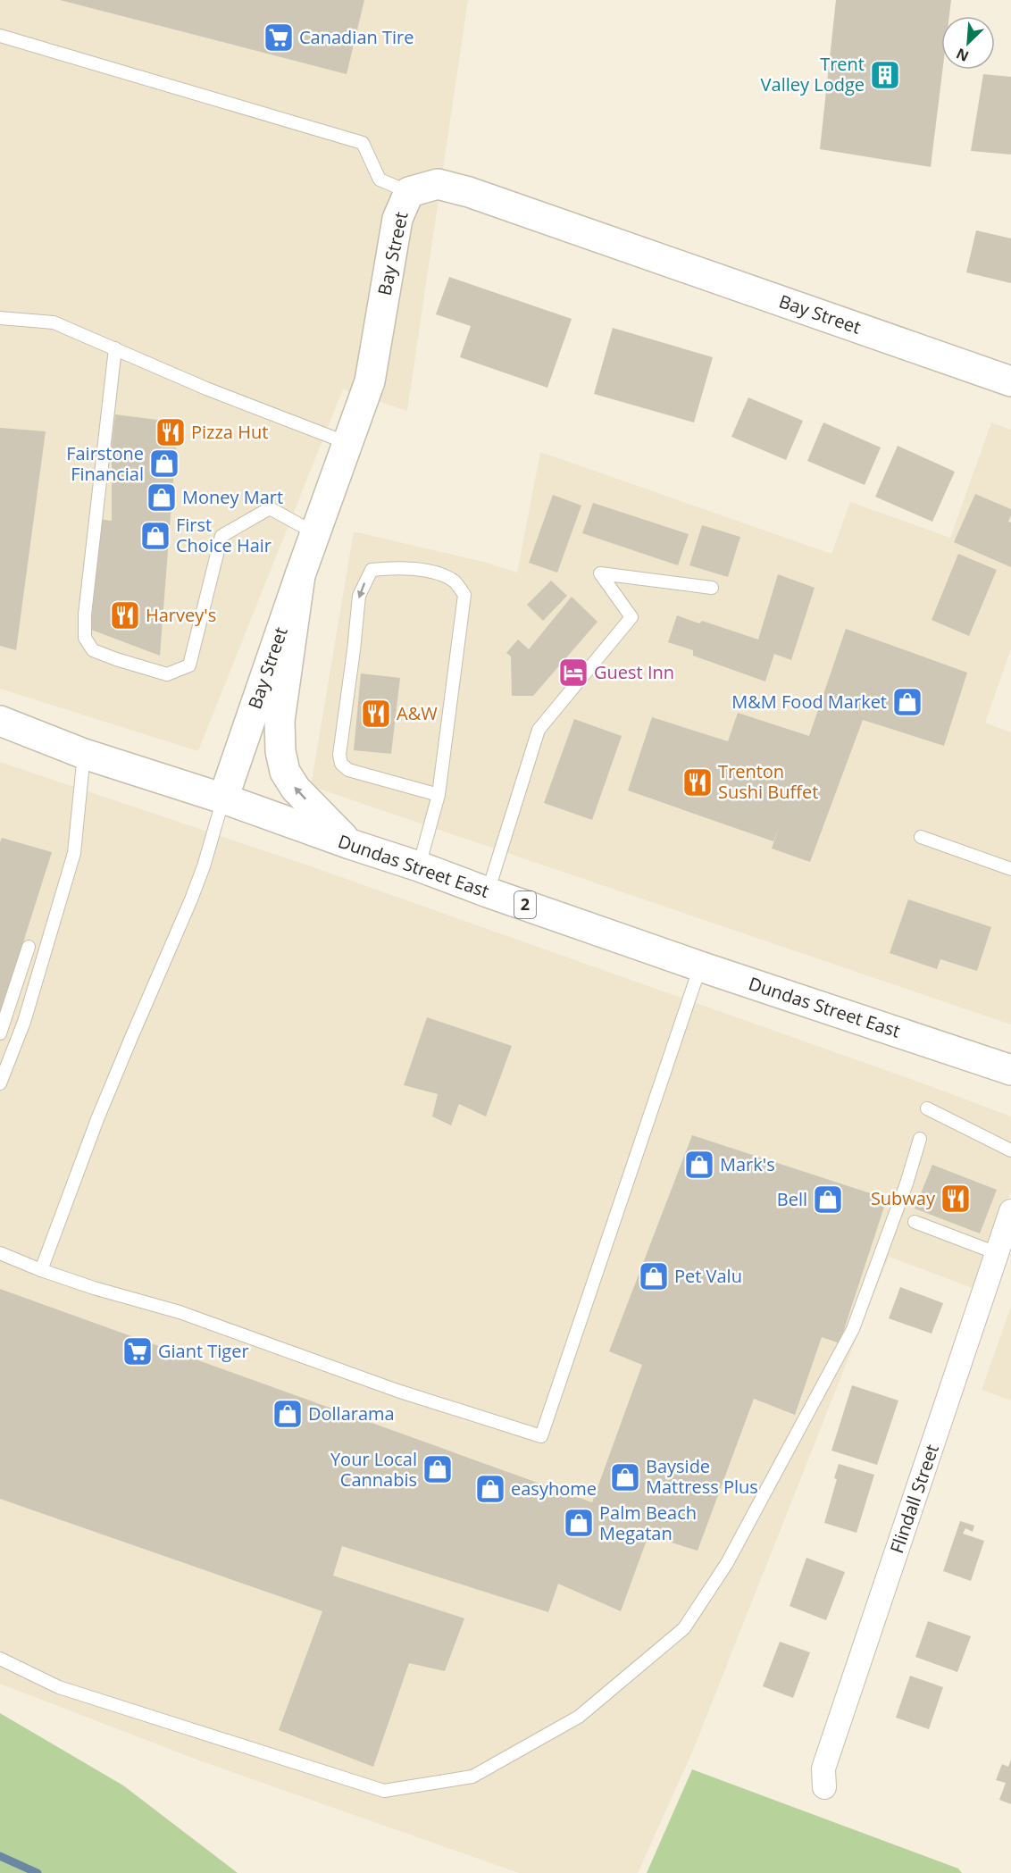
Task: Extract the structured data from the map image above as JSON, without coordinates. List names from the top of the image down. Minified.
{"streets":{"main road":["Bay Street","Dundas Street East","2"],"street":["Flindall Street"]},"crossings":[["Bay Street","Dundas Street East"]],"places":{"supermarket":["Canadian Tire","Giant Tiger"],"building":["Trent Valley Lodge"],"restaurant":["Pizza Hut","Harvey's","A&W","Trenton Sushi Buffet","Subway"],"shop":["Fairstone Financial","Money Mart","First Choice Hair","M&M Food Market","Mark's","Bell","Pet Valu","Dollarama","Your Local Cannabis","Bayside Mattress Plus","easyhome","Palm Beach Megatan"],"hotel":["Guest Inn"]},"north":"bottom left"}
